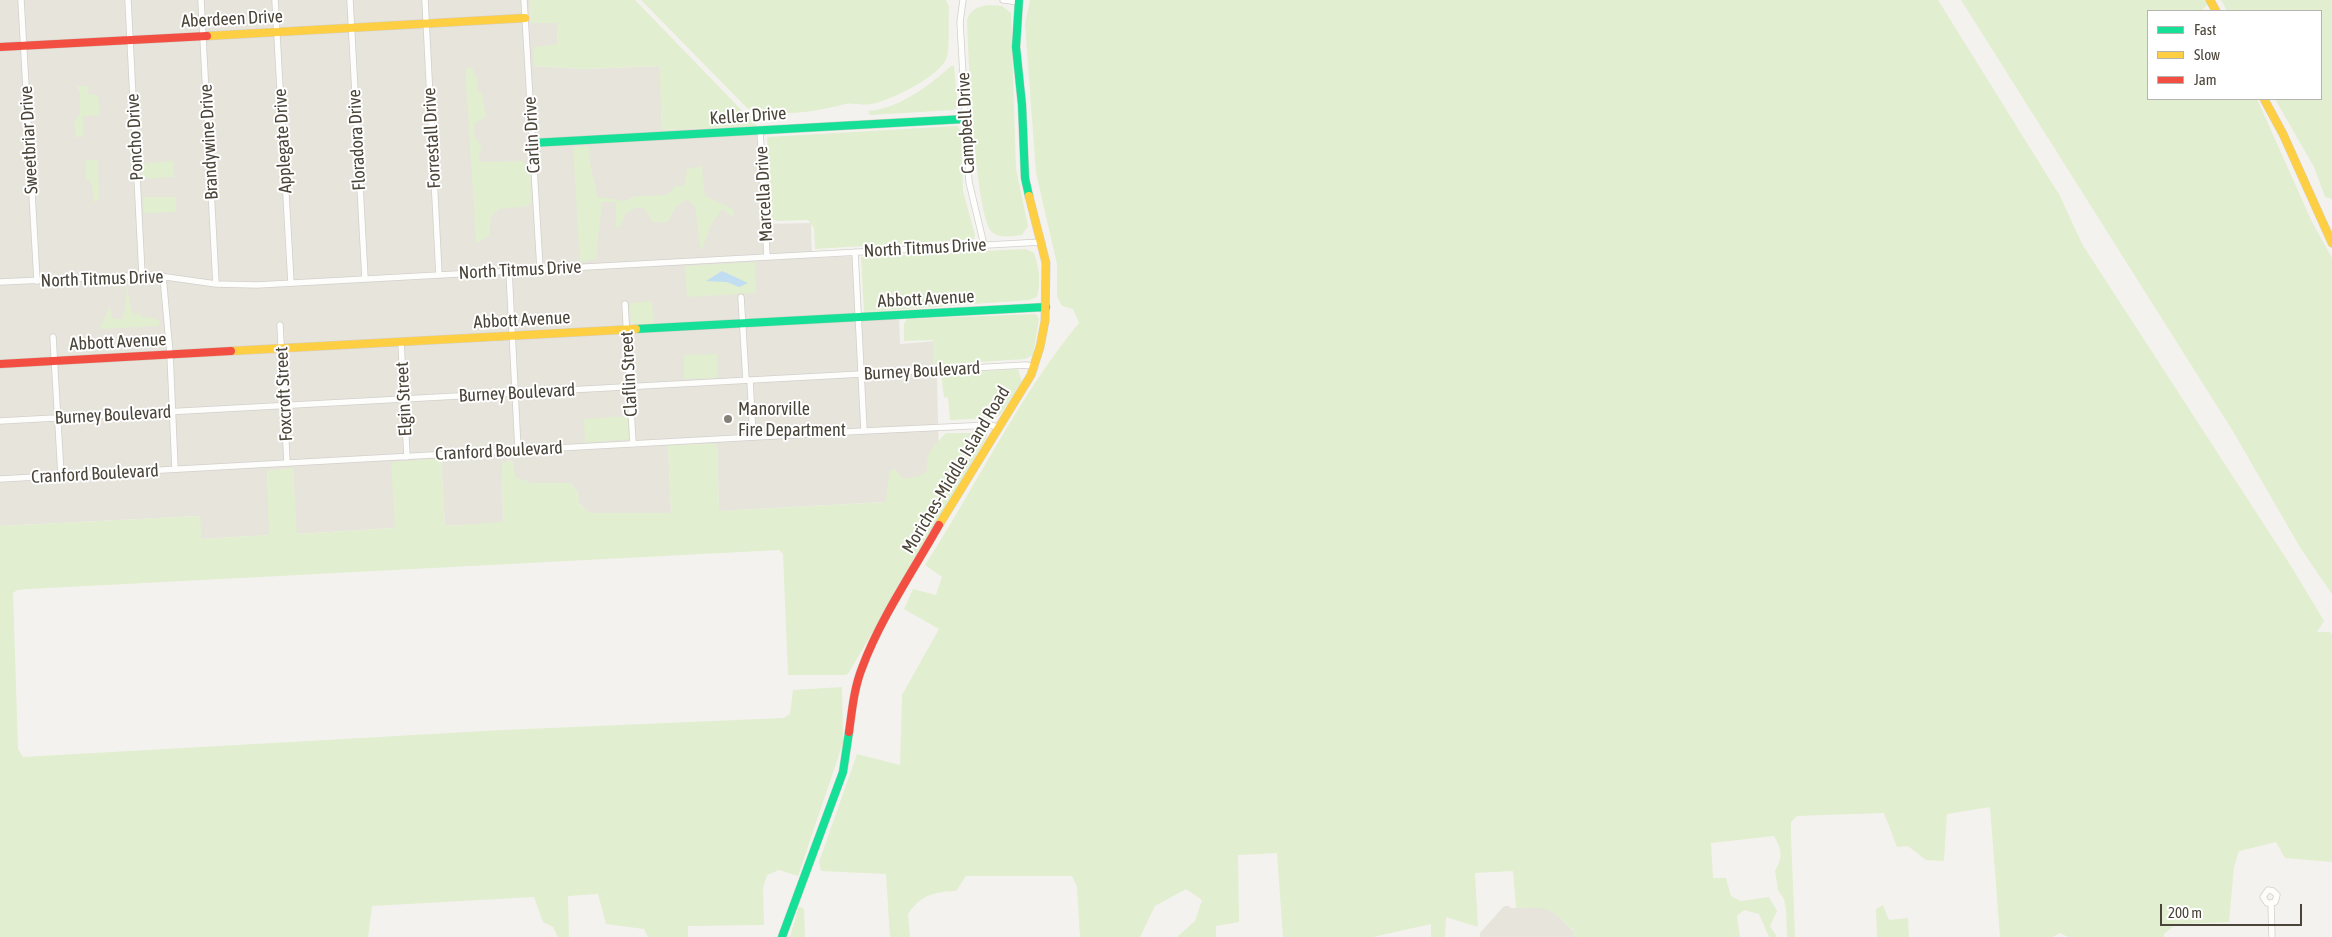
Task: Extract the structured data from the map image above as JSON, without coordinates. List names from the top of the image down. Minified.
{"streets":{"street":["Aberdeen Drive","Keller Drive","Campbell Drive","Carlin Drive","Poncho Drive","Forrestall Drive","Sweetbriar Drive","Floradora Drive","Applegate Drive","Brandywine Drive","Marcella Drive","North Titmus Drive","Abbott Avenue","Burney Boulevard","Claflin Street","Foxcroft Street","Elgin Street","Cranford Boulevard","Moriches-Middle Island Road"]},"crossings":[["Aberdeen Drive","Carlin Drive"],["Aberdeen Drive","Poncho Drive"],["Aberdeen Drive","Forrestall Drive"],["Aberdeen Drive","Sweetbriar Drive"],["Aberdeen Drive","Floradora Drive"],["Aberdeen Drive","Applegate Drive"],["Aberdeen Drive","Brandywine Drive"],["Keller Drive","Campbell Drive"],["Keller Drive","Carlin Drive"],["Keller Drive","Marcella Drive"],["Campbell Drive","North Titmus Drive"],["Carlin Drive","North Titmus Drive"],["Poncho Drive","North Titmus Drive"],["Forrestall Drive","North Titmus Drive"],["Sweetbriar Drive","North Titmus Drive"],["Floradora Drive","North Titmus Drive"],["Applegate Drive","North Titmus Drive"],["Brandywine Drive","North Titmus Drive"],["Marcella Drive","North Titmus Drive"],["North Titmus Drive","Moriches-Middle Island Road"],["Abbott Avenue","Claflin Street"],["Abbott Avenue","Foxcroft Street"],["Abbott Avenue","Elgin Street"],["Abbott Avenue","Moriches-Middle Island Road"],["Burney Boulevard","Claflin Street"],["Burney Boulevard","Foxcroft Street"],["Burney Boulevard","Elgin Street"],["Burney Boulevard","Moriches-Middle Island Road"],["Claflin Street","Cranford Boulevard"],["Foxcroft Street","Cranford Boulevard"],["Elgin Street","Cranford Boulevard"],["Cranford Boulevard","Moriches-Middle Island Road"]],"places":["Manorville Fire Department"],"legend":["Fast","Slow","Jam"],"scale_bar":"200 m"}
